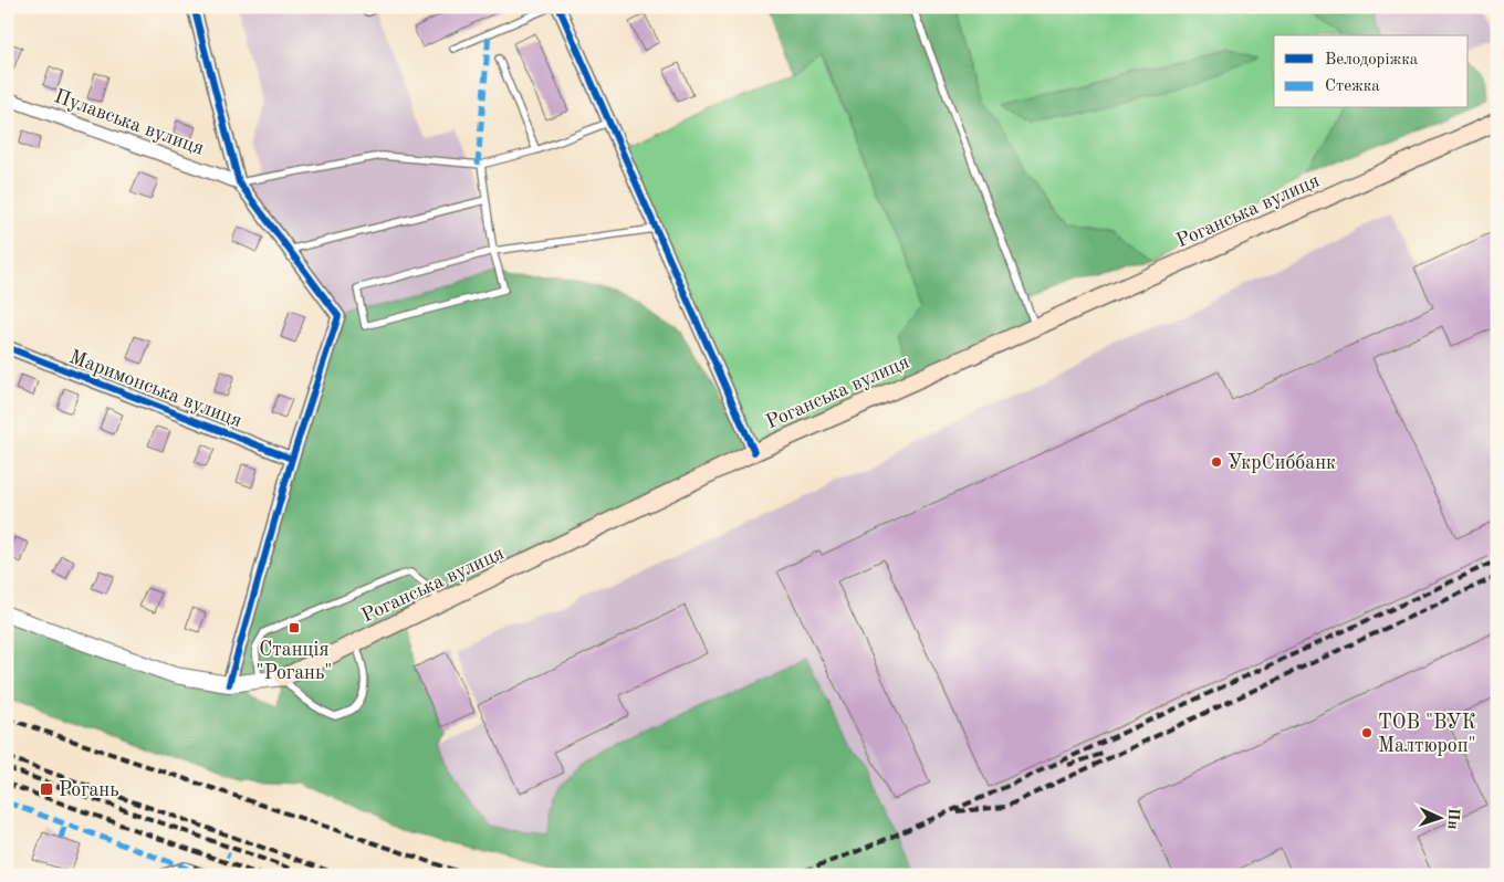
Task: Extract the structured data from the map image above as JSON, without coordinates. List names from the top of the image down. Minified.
{"streets":{"main road":["Роганська вулиця"],"street":["Пулавська вулиця","Маримонська вулиця"]},"places":{"other":["УкрСиббанк","ТОВ \"ВУК Малтюроп\""],"transit":["Станція \"Рогань\"","Рогань"]},"legend":["Велодоріжка","Стежка"],"north":"right"}
